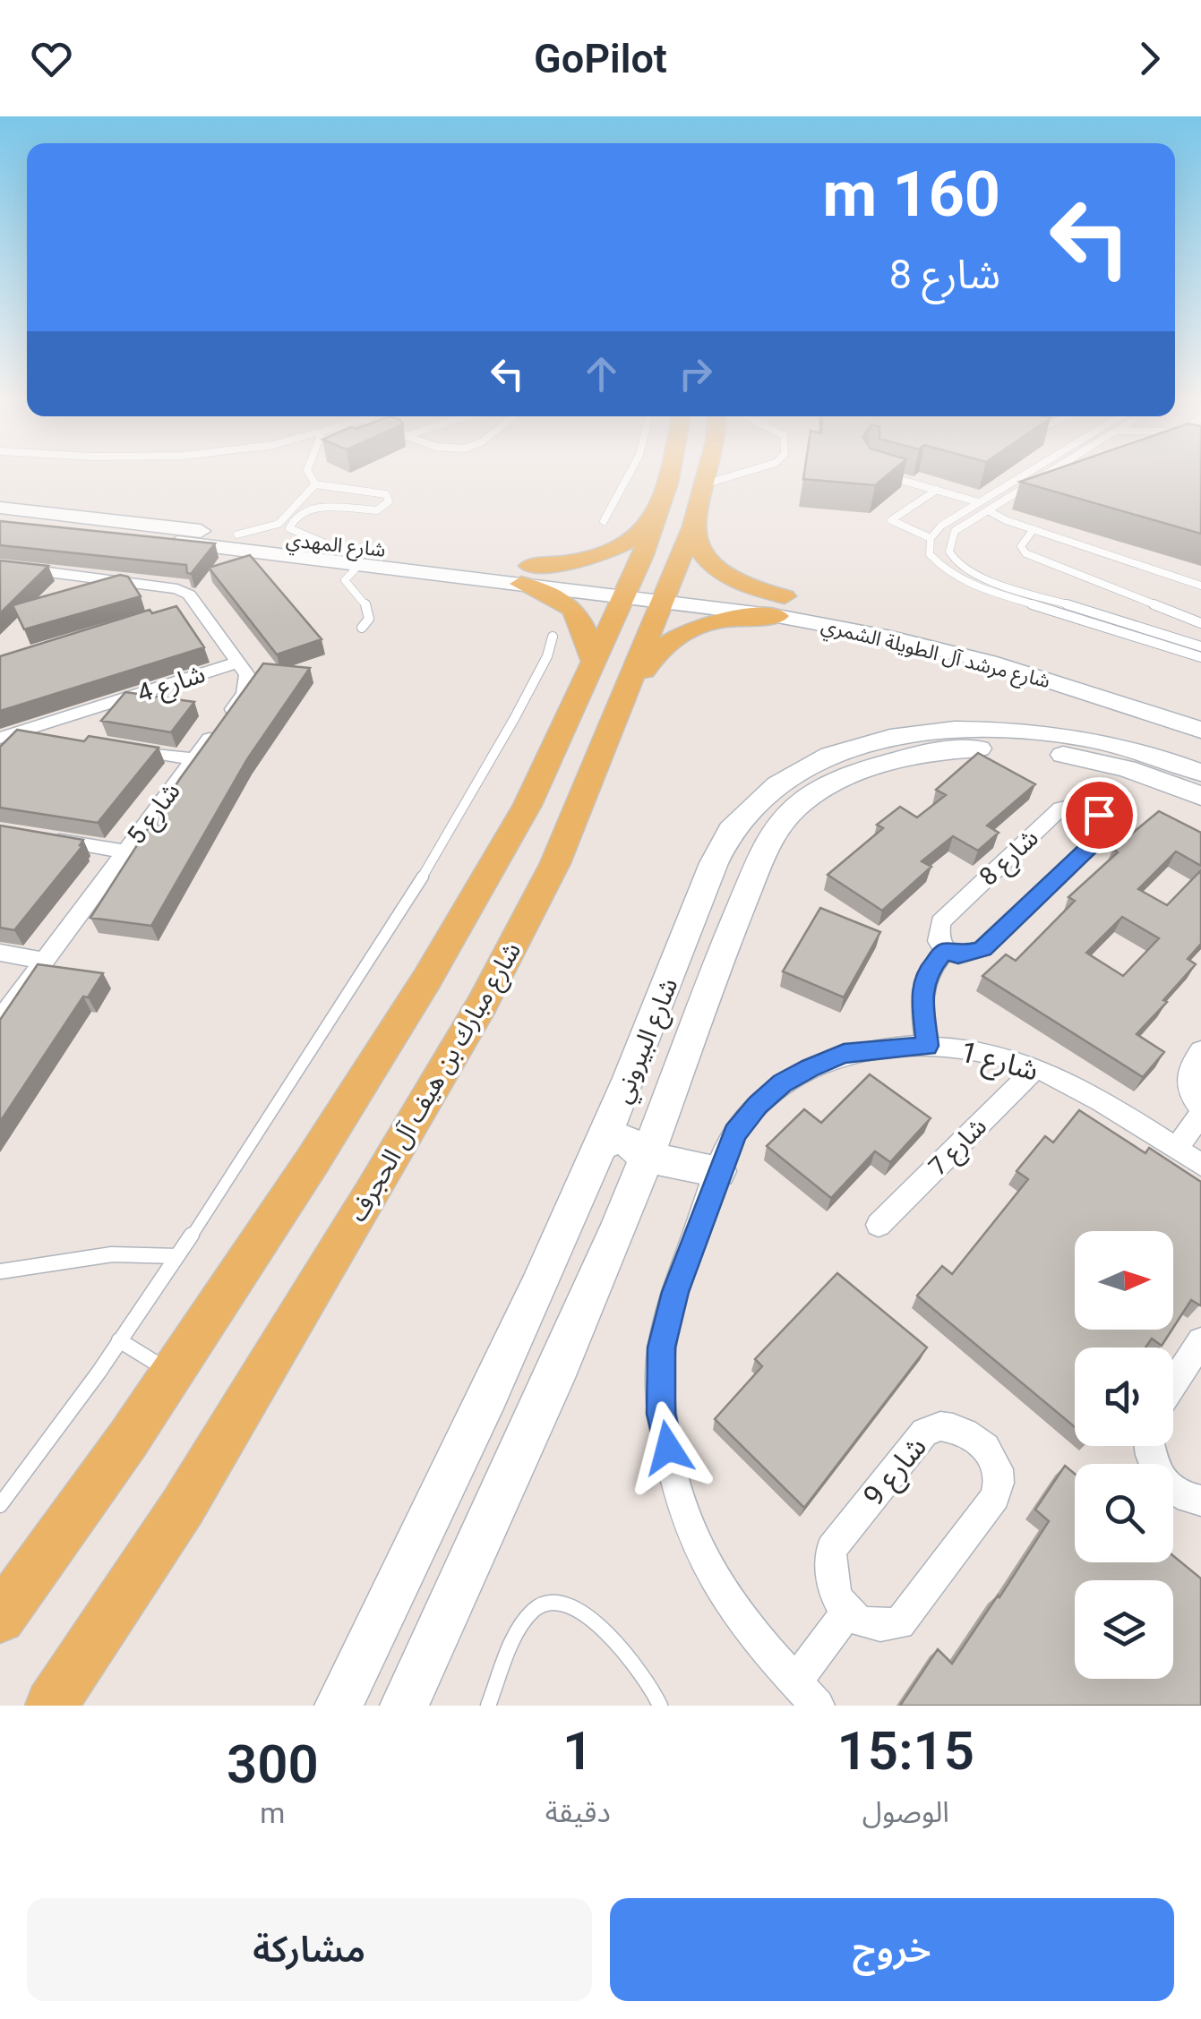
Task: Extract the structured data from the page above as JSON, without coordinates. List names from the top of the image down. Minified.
{"streets":{"main road":["شارع المهدي","شارع مرشد آل الطويلة الشمري","شارع البيروني","شارع مبارك بن هيف آل الحجرف"],"street":["شارع 4","شارع 5","شارع 8","شارع 1","شارع 7","شارع 9"]},"crossings":[["شارع المهدي","شارع مرشد آل الطويلة الشمري"],["شارع المهدي","شارع مبارك بن هيف آل الحجرف"],["شارع مرشد آل الطويلة الشمري","شارع مبارك بن هيف آل الحجرف"],["شارع 4","شارع 5"],["شارع 8","شارع 1"],["شارع 1","شارع 7"]],"north":"right","page":{"header":"GoPilot","turn":["160 m","شارع 8"],"eta":["15:15","الوصول","1","دقيقة","300","m"],"buttons":["خروج","مشاركة"]}}
